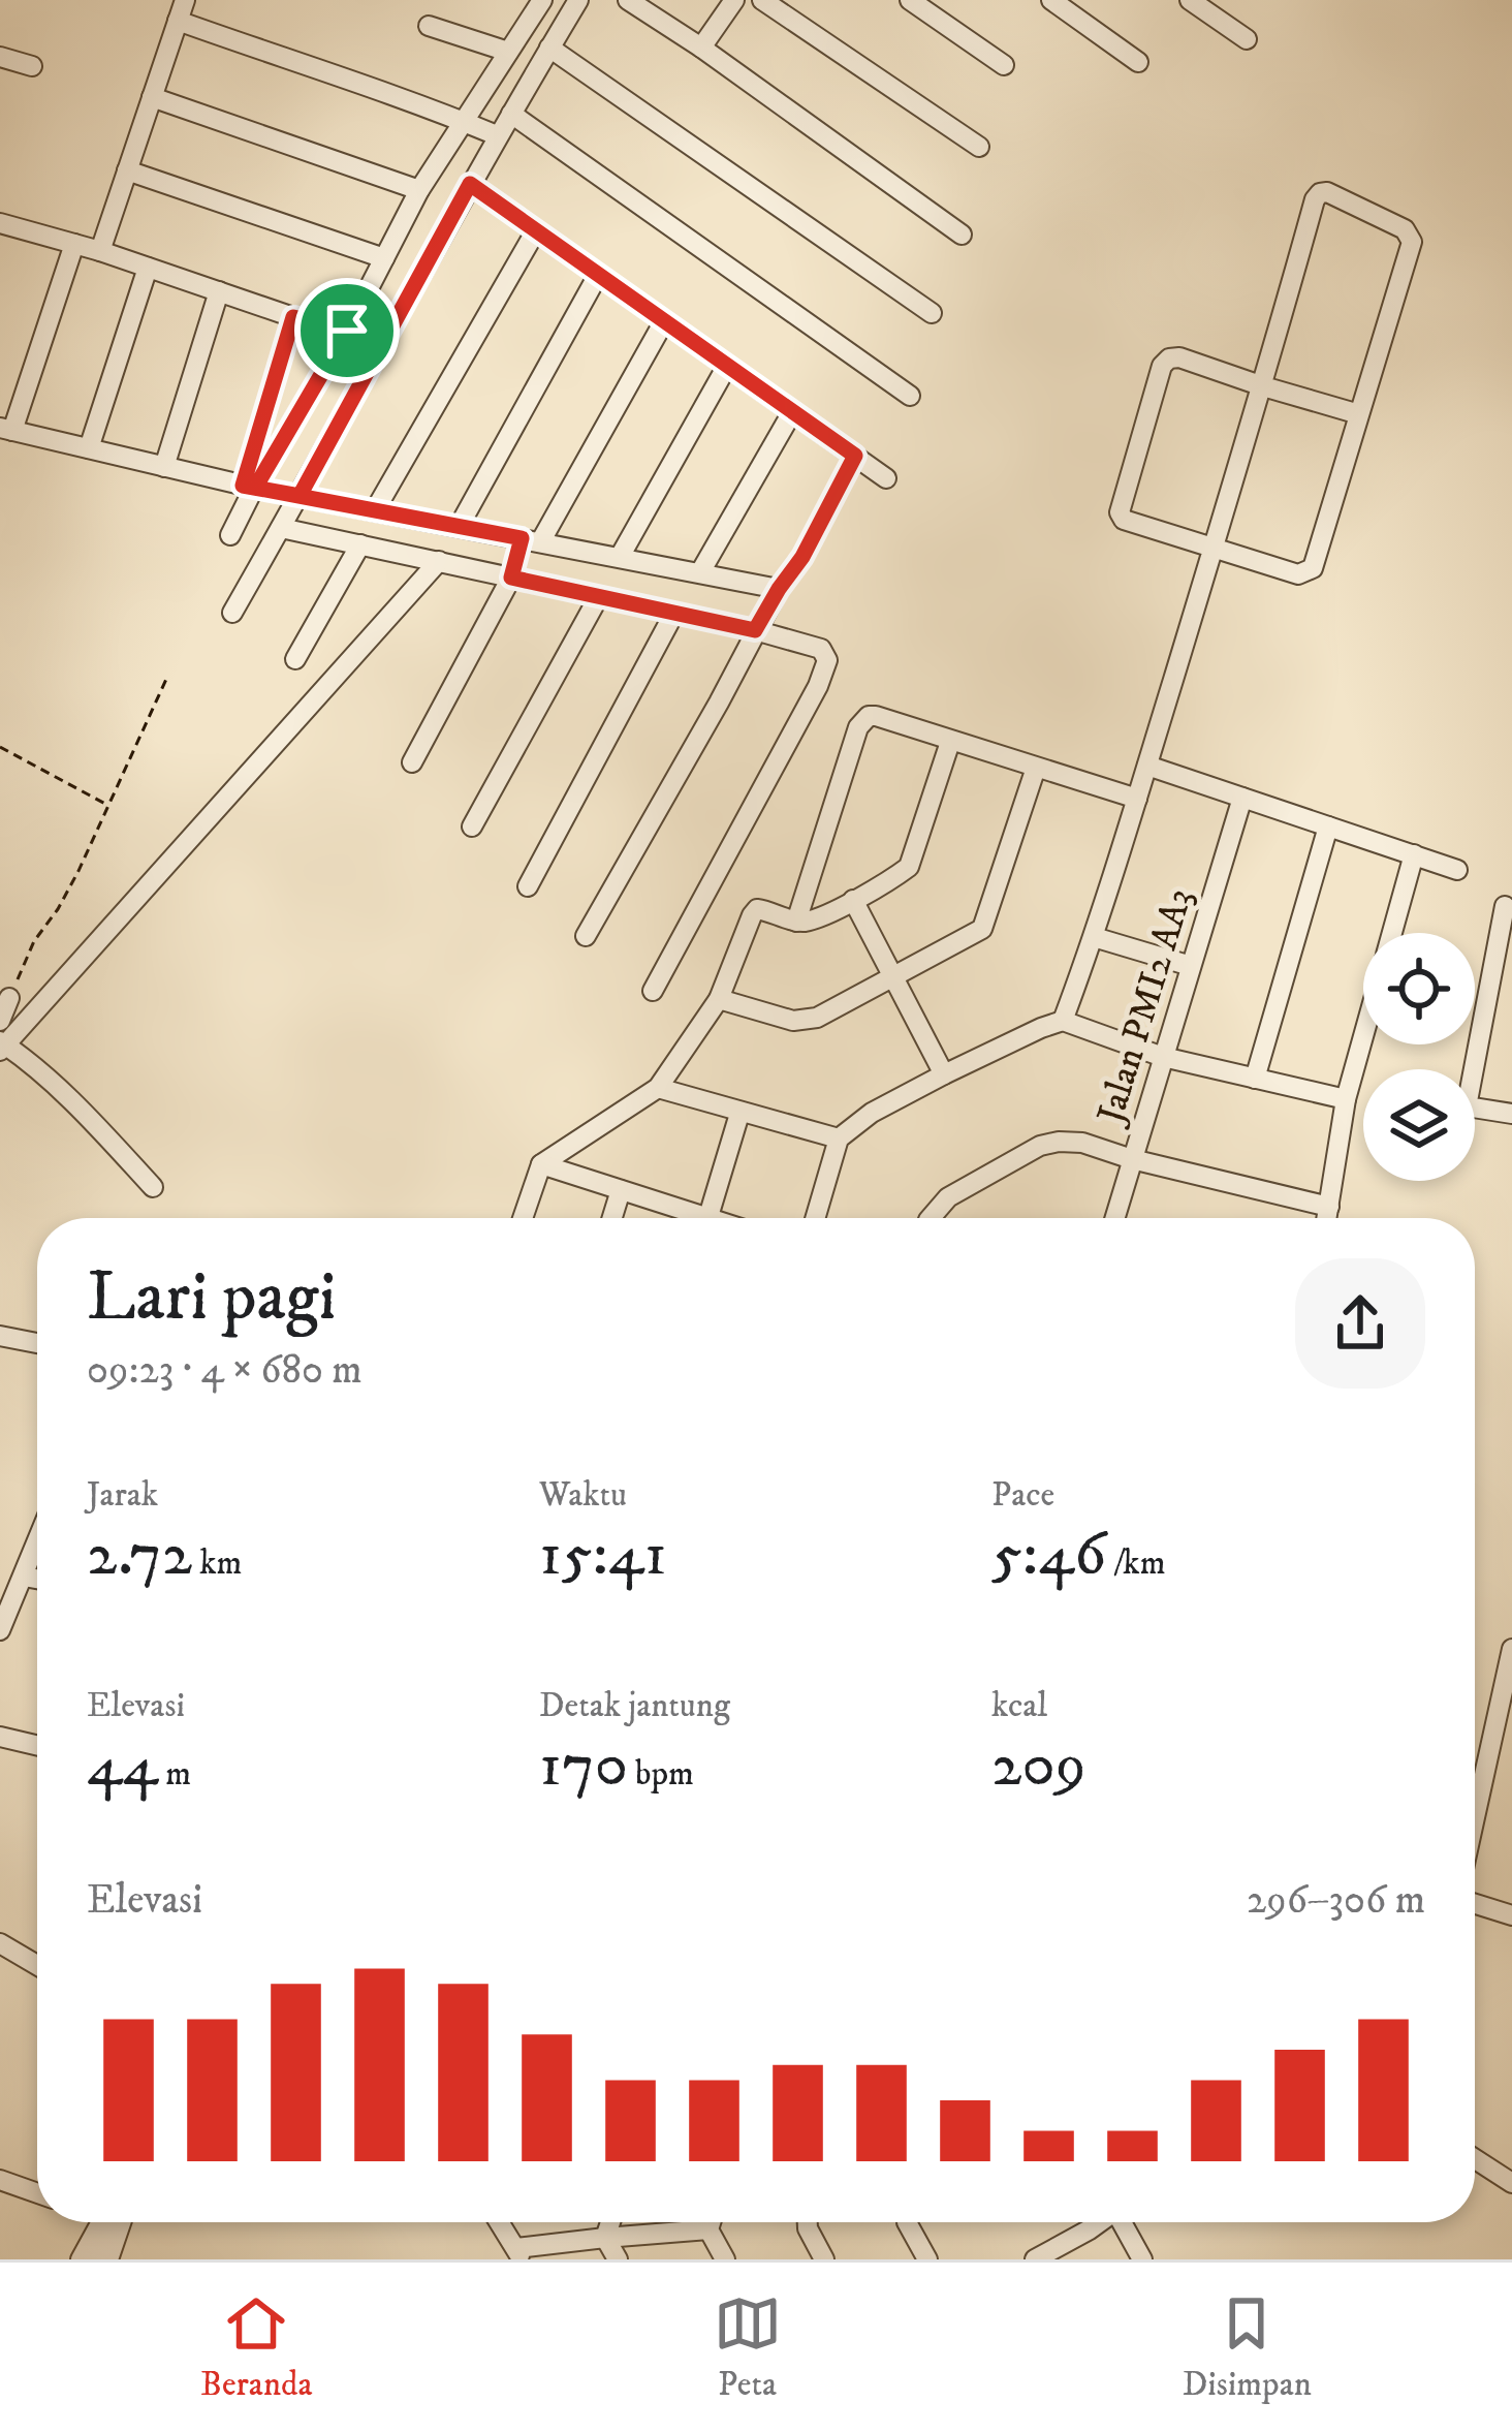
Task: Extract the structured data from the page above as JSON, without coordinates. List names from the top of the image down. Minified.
{"streets":{"street":["Jalan PMI2 AA3"]},"page":{"heading":["Lari pagi","09:23 · 4 × 680 m"],"stats":[["Jarak","2.72 km"],["Waktu","15:41"],["Pace","5:46 /km"],["Elevasi","44 m"],["Detak jantung","170 bpm"],["kcal","209"]],"chart":["Elevasi","296–306 m"],"tabs":["Beranda","Peta","Disimpan"]}}
